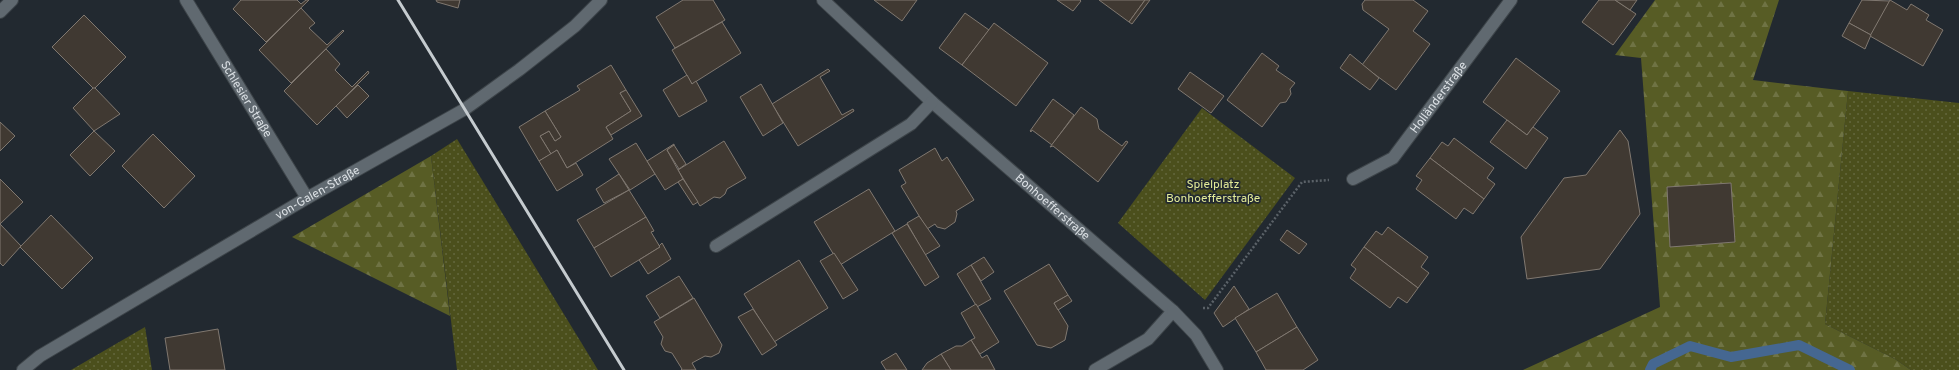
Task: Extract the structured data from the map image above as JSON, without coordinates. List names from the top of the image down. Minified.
{"streets":{"street":["Holländerstraße","Schlesier Straße","von-Galen-Straße","Bonhoefferstraße"]},"crossings":[["Schlesier Straße","von-Galen-Straße"]],"parks":["Spielplatz Bonhoefferstraße"]}
